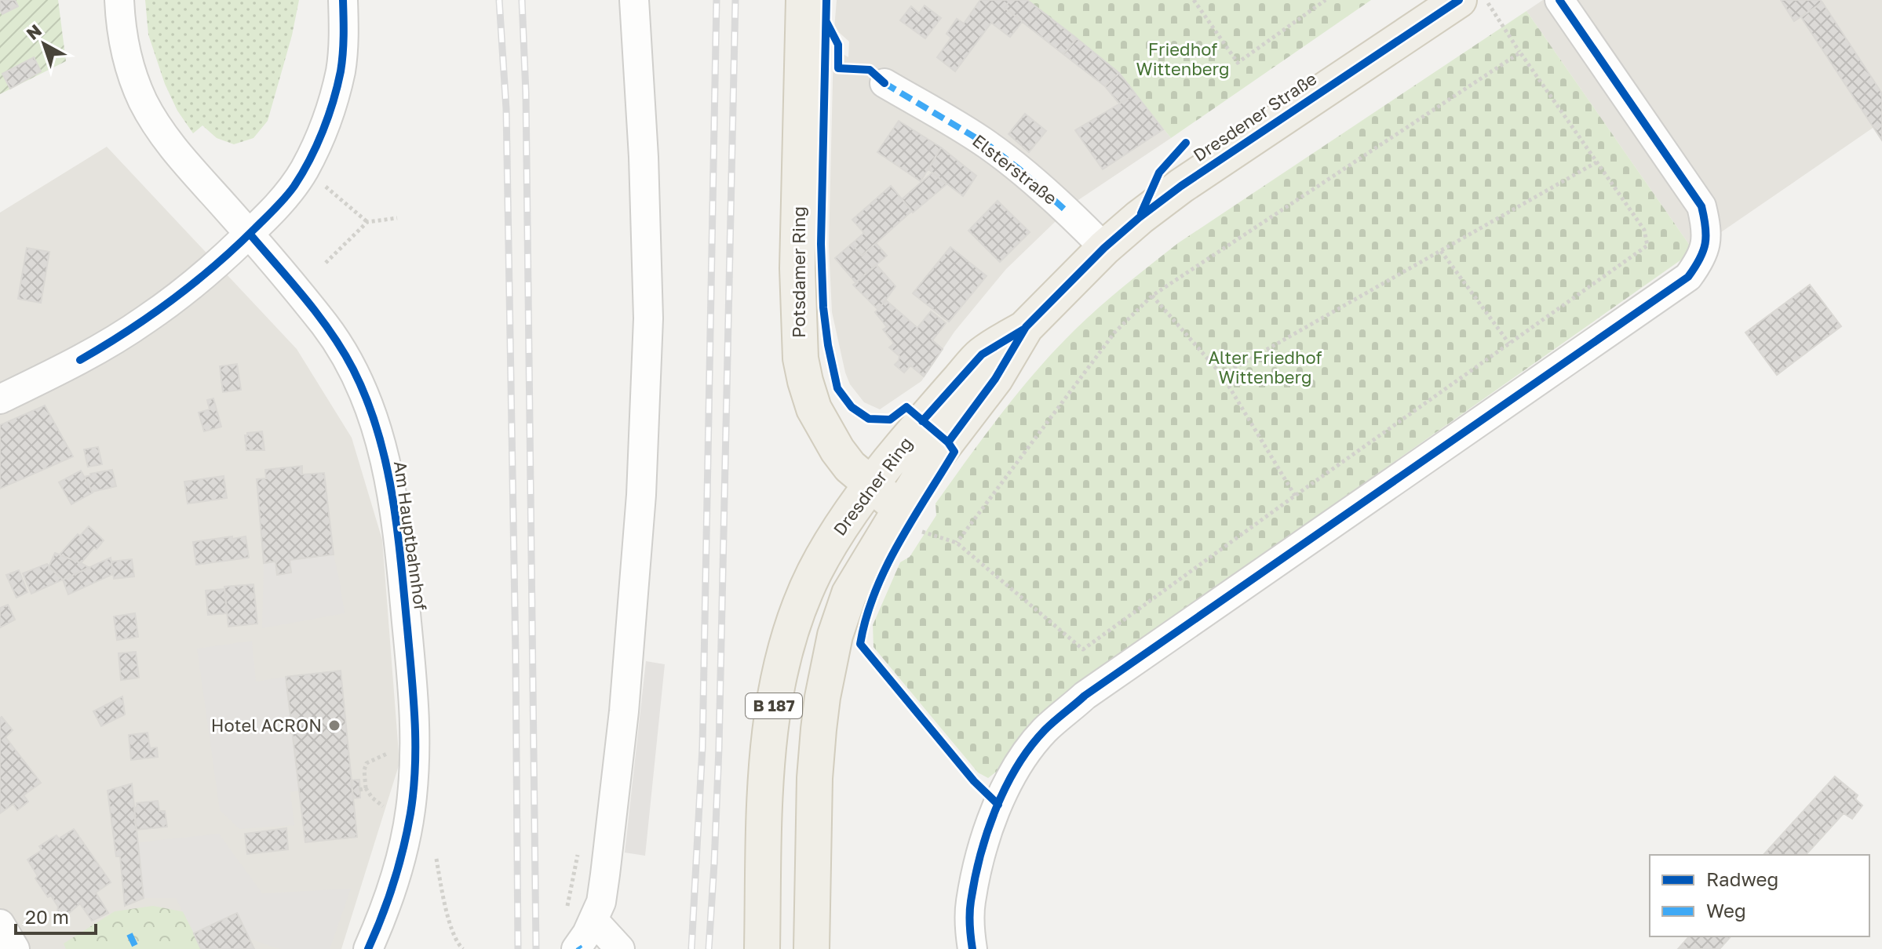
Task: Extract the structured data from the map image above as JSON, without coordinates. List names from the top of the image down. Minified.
{"streets":{"main road":["Dresdener Straße","Potsdamer Ring","Dresdner Ring","B 187"],"street":["Elsterstraße","Am Hauptbahnhof"]},"crossings":[["Dresdener Straße","Elsterstraße"],["Dresdener Straße","Dresdner Ring"],["Potsdamer Ring","Dresdner Ring"]],"parks":["Friedhof Wittenberg","Alter Friedhof Wittenberg"],"places":["Hotel ACRON"],"legend":["Radweg","Weg"],"scale_bar":"20 m","north":"top left"}
